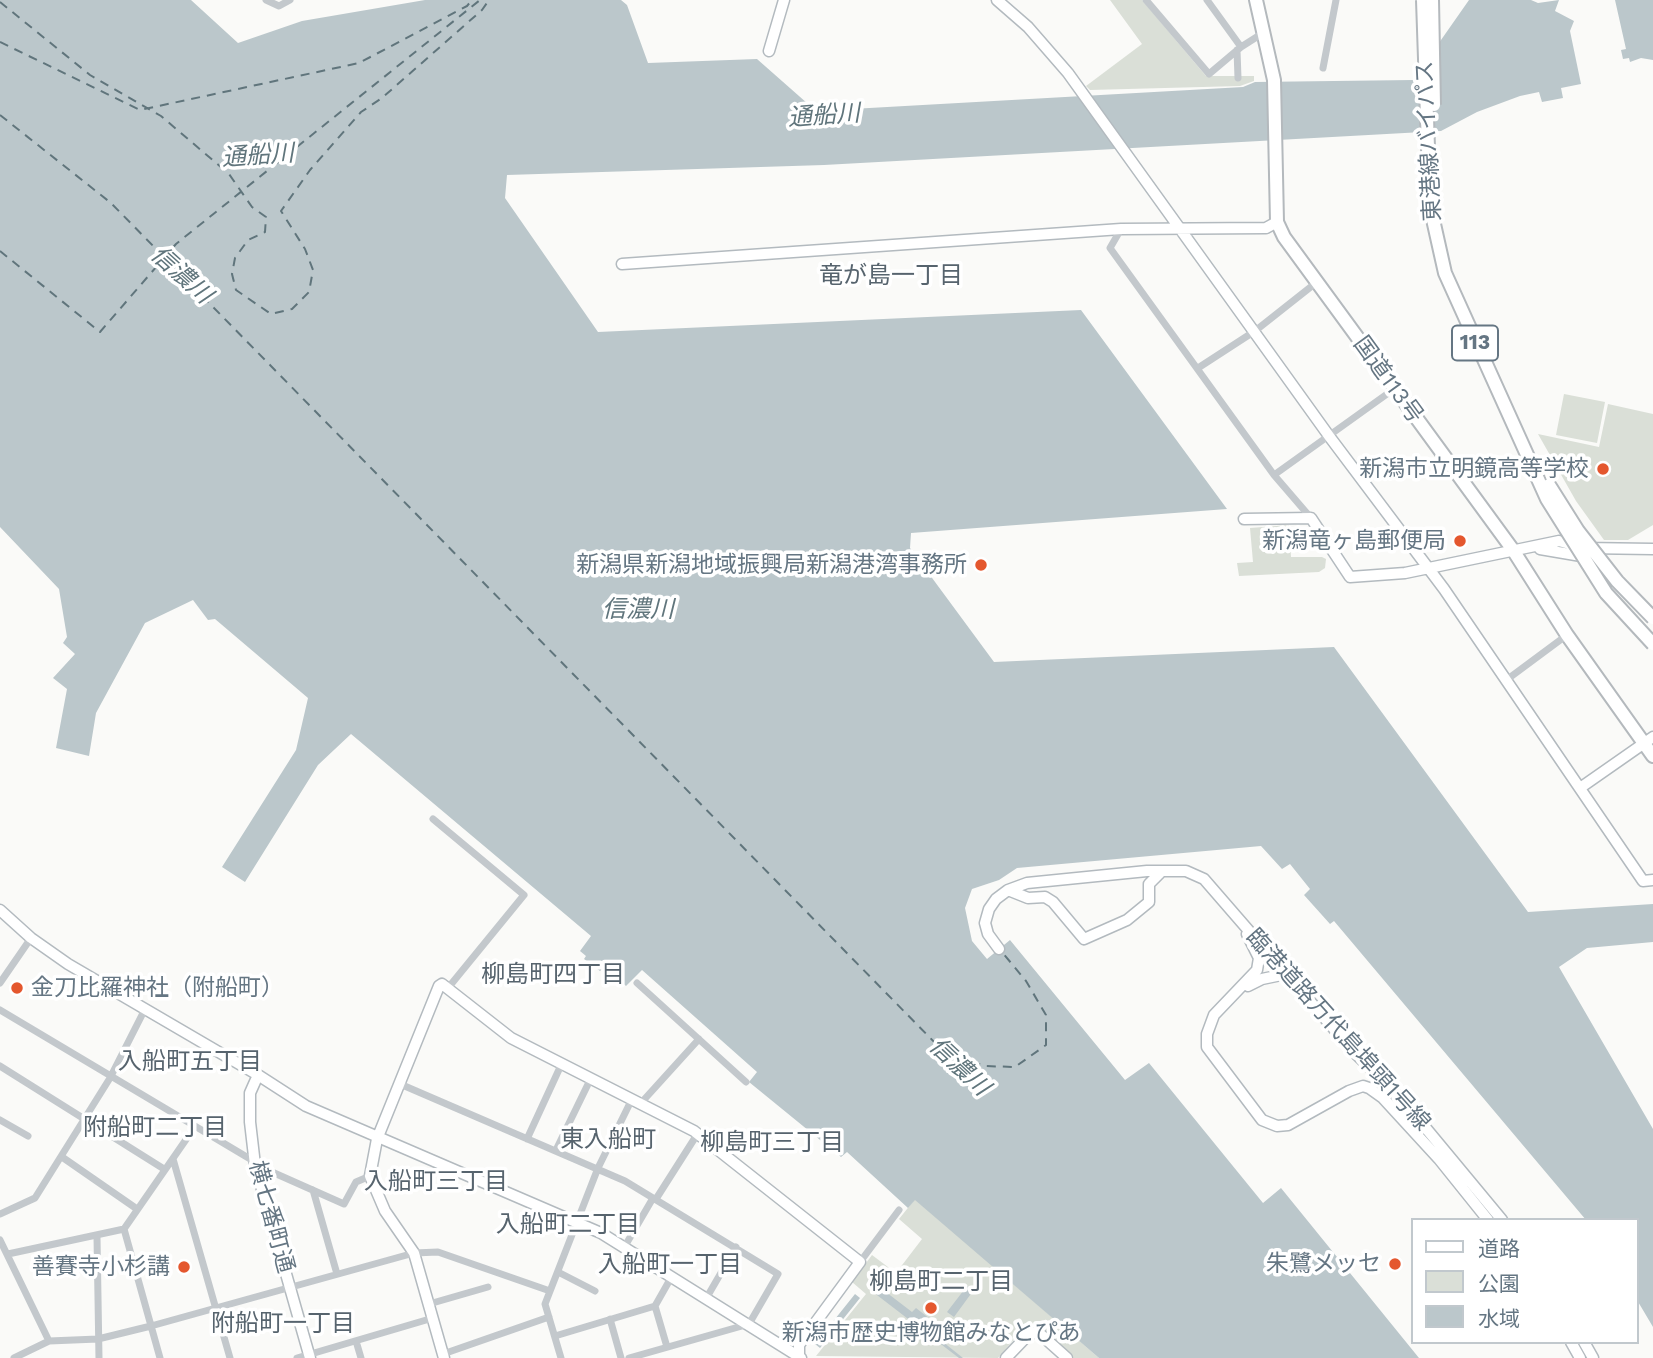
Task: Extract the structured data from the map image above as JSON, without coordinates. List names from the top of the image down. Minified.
{"streets":{"highway":["東港線バイパス","113","国道113号"],"street":["臨港道路万代島埠頭1号線","横七番町通"]},"districts":["竜が島一丁目","柳島町四丁目","入船町五丁目","附船町二丁目","東入船町","柳島町三丁目","入船町三丁目","入船町二丁目","入船町一丁目","柳島町二丁目","附船町一丁目"],"water":["通船川","信濃川"],"places":["新潟市立明鏡高等学校","新潟竜ヶ島郵便局","新潟県新潟地域振興局新潟港湾事務所","金刀比羅神社（附船町）","朱鷺メッセ","善賽寺小杉講","新潟市歴史博物館みなとぴあ"],"legend":["道路","公園","水域"]}
